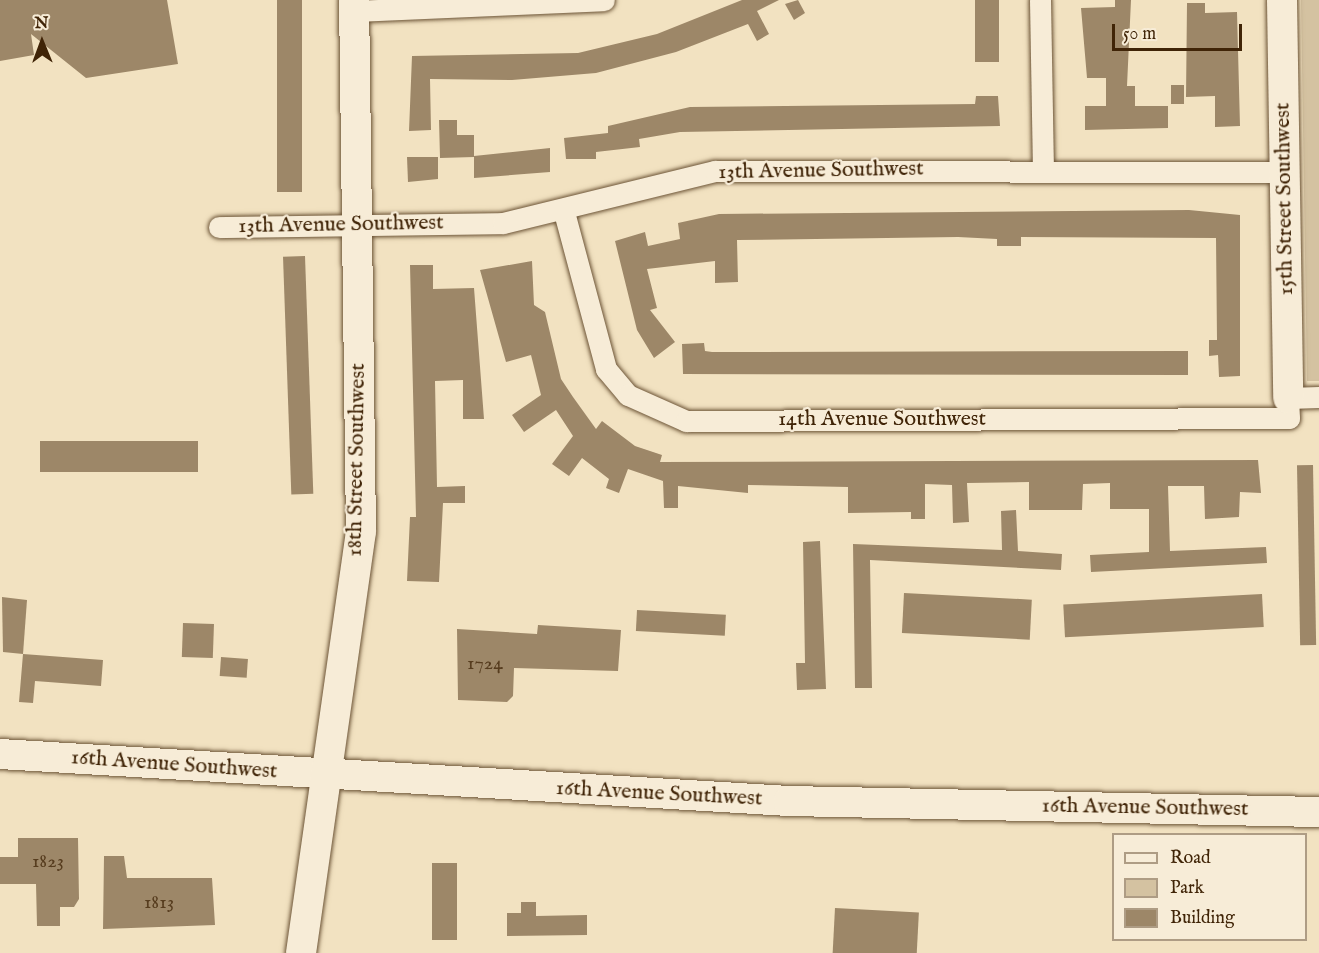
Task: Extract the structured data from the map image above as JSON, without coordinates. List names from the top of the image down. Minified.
{"streets":{"street":["13th Avenue Southwest","15th Street Southwest","14th Avenue Southwest","18th Street Southwest","16th Avenue Southwest"]},"crossings":[["13th Avenue Southwest","15th Street Southwest"],["13th Avenue Southwest","14th Avenue Southwest"],["13th Avenue Southwest","18th Street Southwest"],["15th Street Southwest","14th Avenue Southwest"],["18th Street Southwest","16th Avenue Southwest"]],"house_numbers":["1724","1823","1813"],"legend":["Road","Park","Building"],"scale_bar":"50 m","north":"top"}
